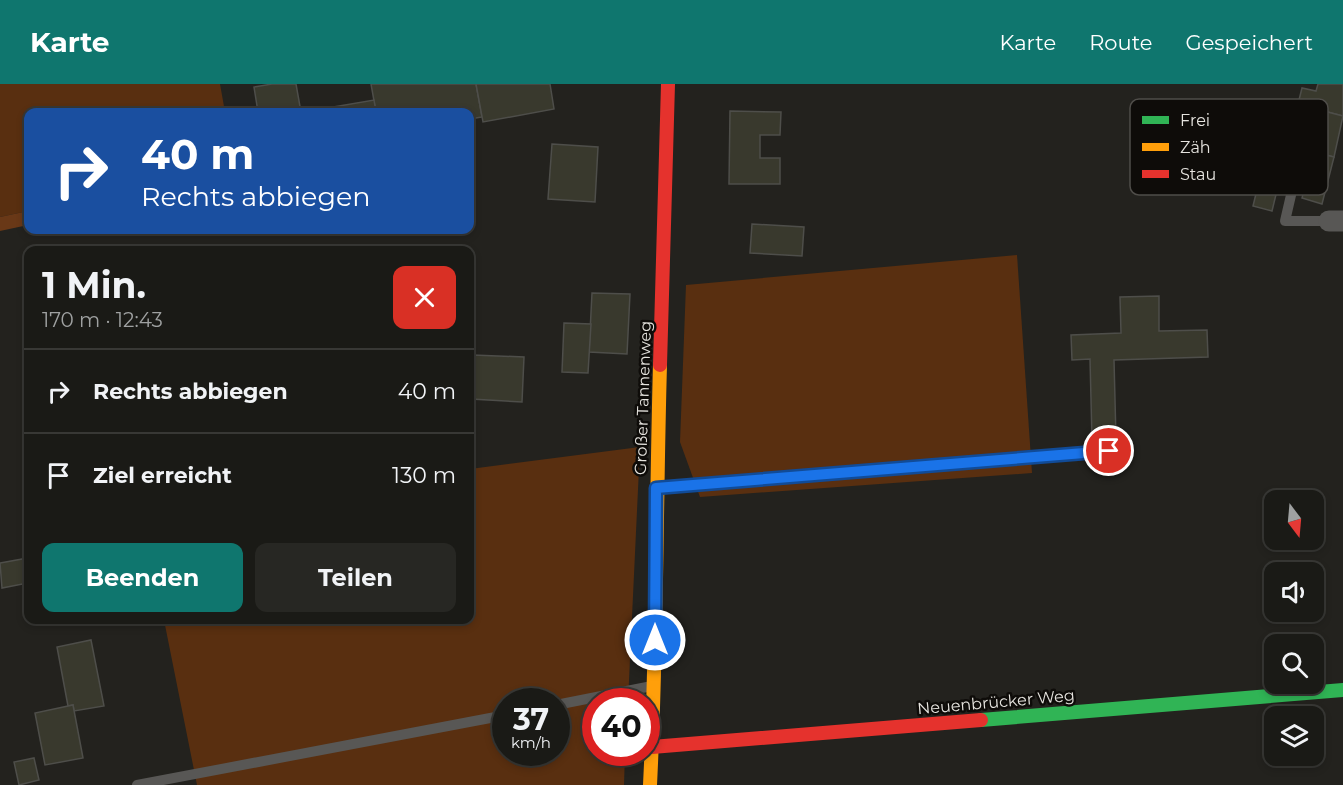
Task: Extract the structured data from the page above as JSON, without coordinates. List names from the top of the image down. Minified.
{"streets":{"street":["Großer Tannenweg","Neuenbrücker Weg"]},"legend":["Frei","Zäh","Stau"],"north":"bottom","page":{"header":"Karte","nav":["Karte","Route","Gespeichert"],"turn":["40 m","Rechts abbiegen"],"heading":["1 Min.","170 m · 12:43"],"list":[{"name":"Rechts abbiegen","value":"40 m"},{"name":"Ziel erreicht","value":"130 m"}],"buttons":["Beenden","Teilen"],"speed":"37 km/h","limit":"40"}}
